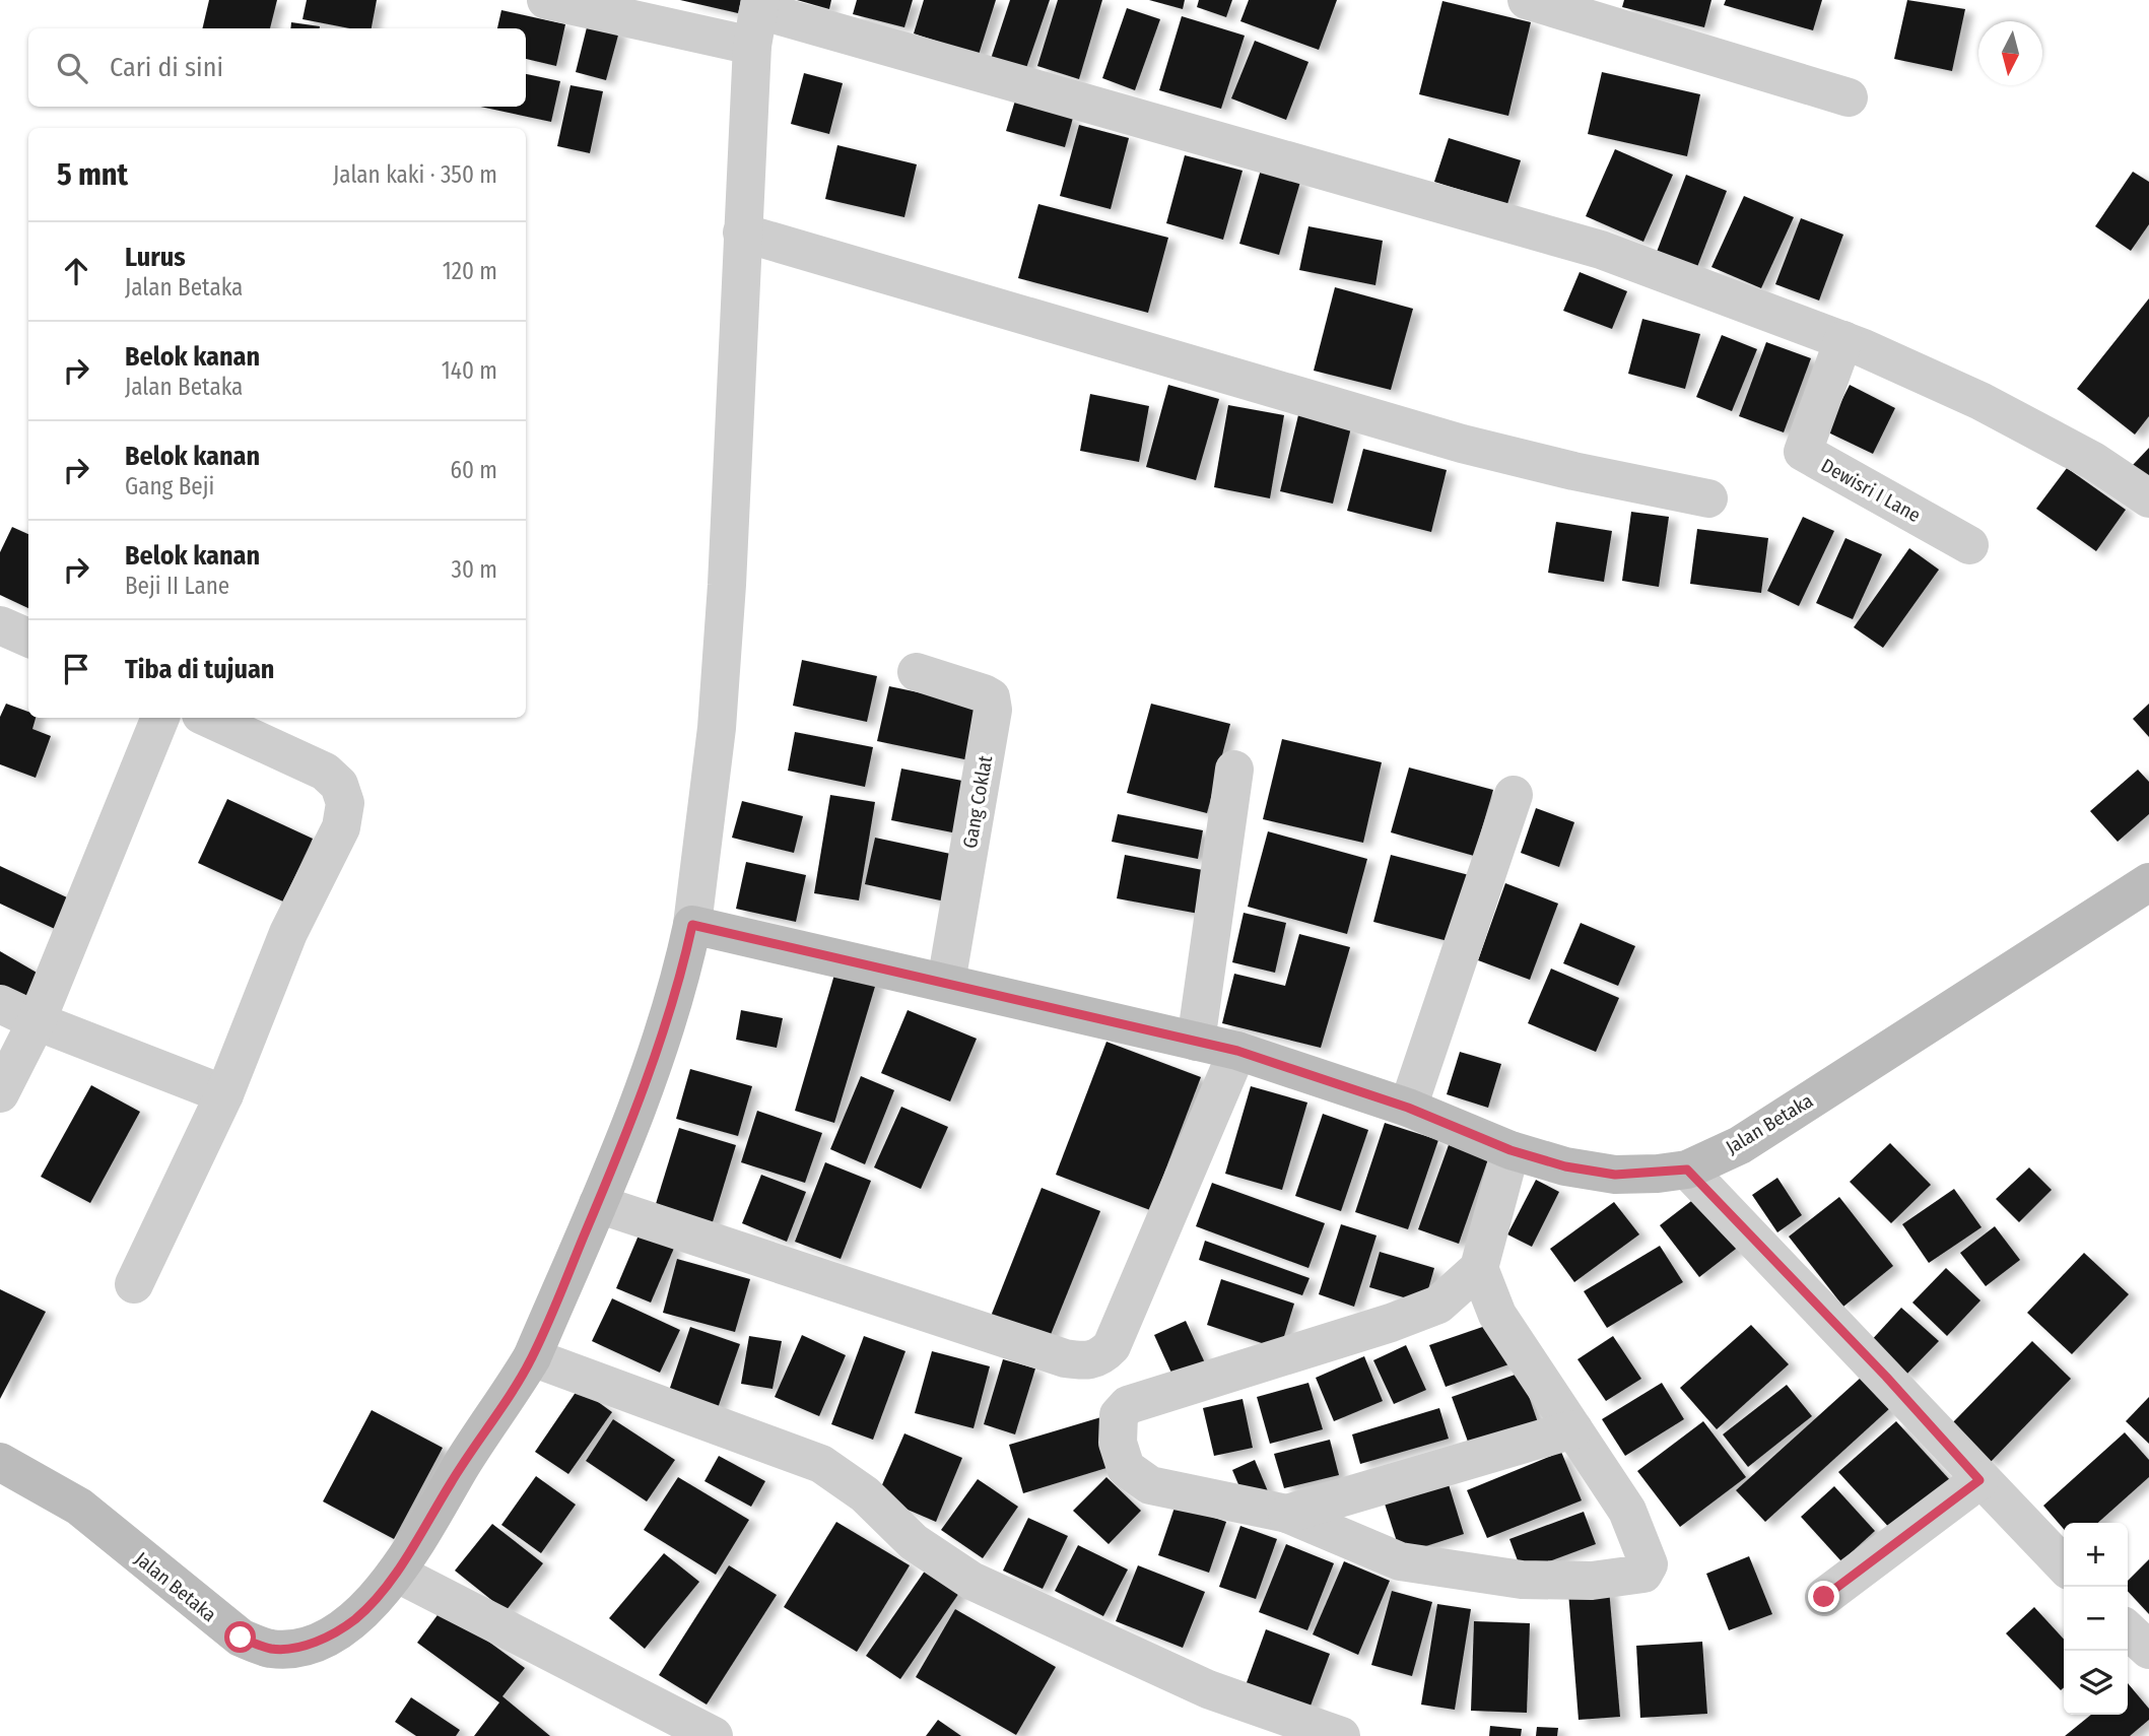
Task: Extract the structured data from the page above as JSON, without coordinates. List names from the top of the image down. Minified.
{"streets":{"street":["Dewisri I Lane","Gang Coklat","Jalan Betaka"]},"crossings":[["Gang Coklat","Jalan Betaka"]],"north":"bottom","page":{"search":"Cari di sini","heading":["5 mnt","Jalan kaki · 350 m"],"list":[["Lurus","Jalan Betaka","120 m"],["Belok kanan","Jalan Betaka","140 m"],["Belok kanan","Gang Beji","60 m"],["Belok kanan","Beji II Lane","30 m"],"Tiba di tujuan"],"map_buttons":["+","−"]}}
